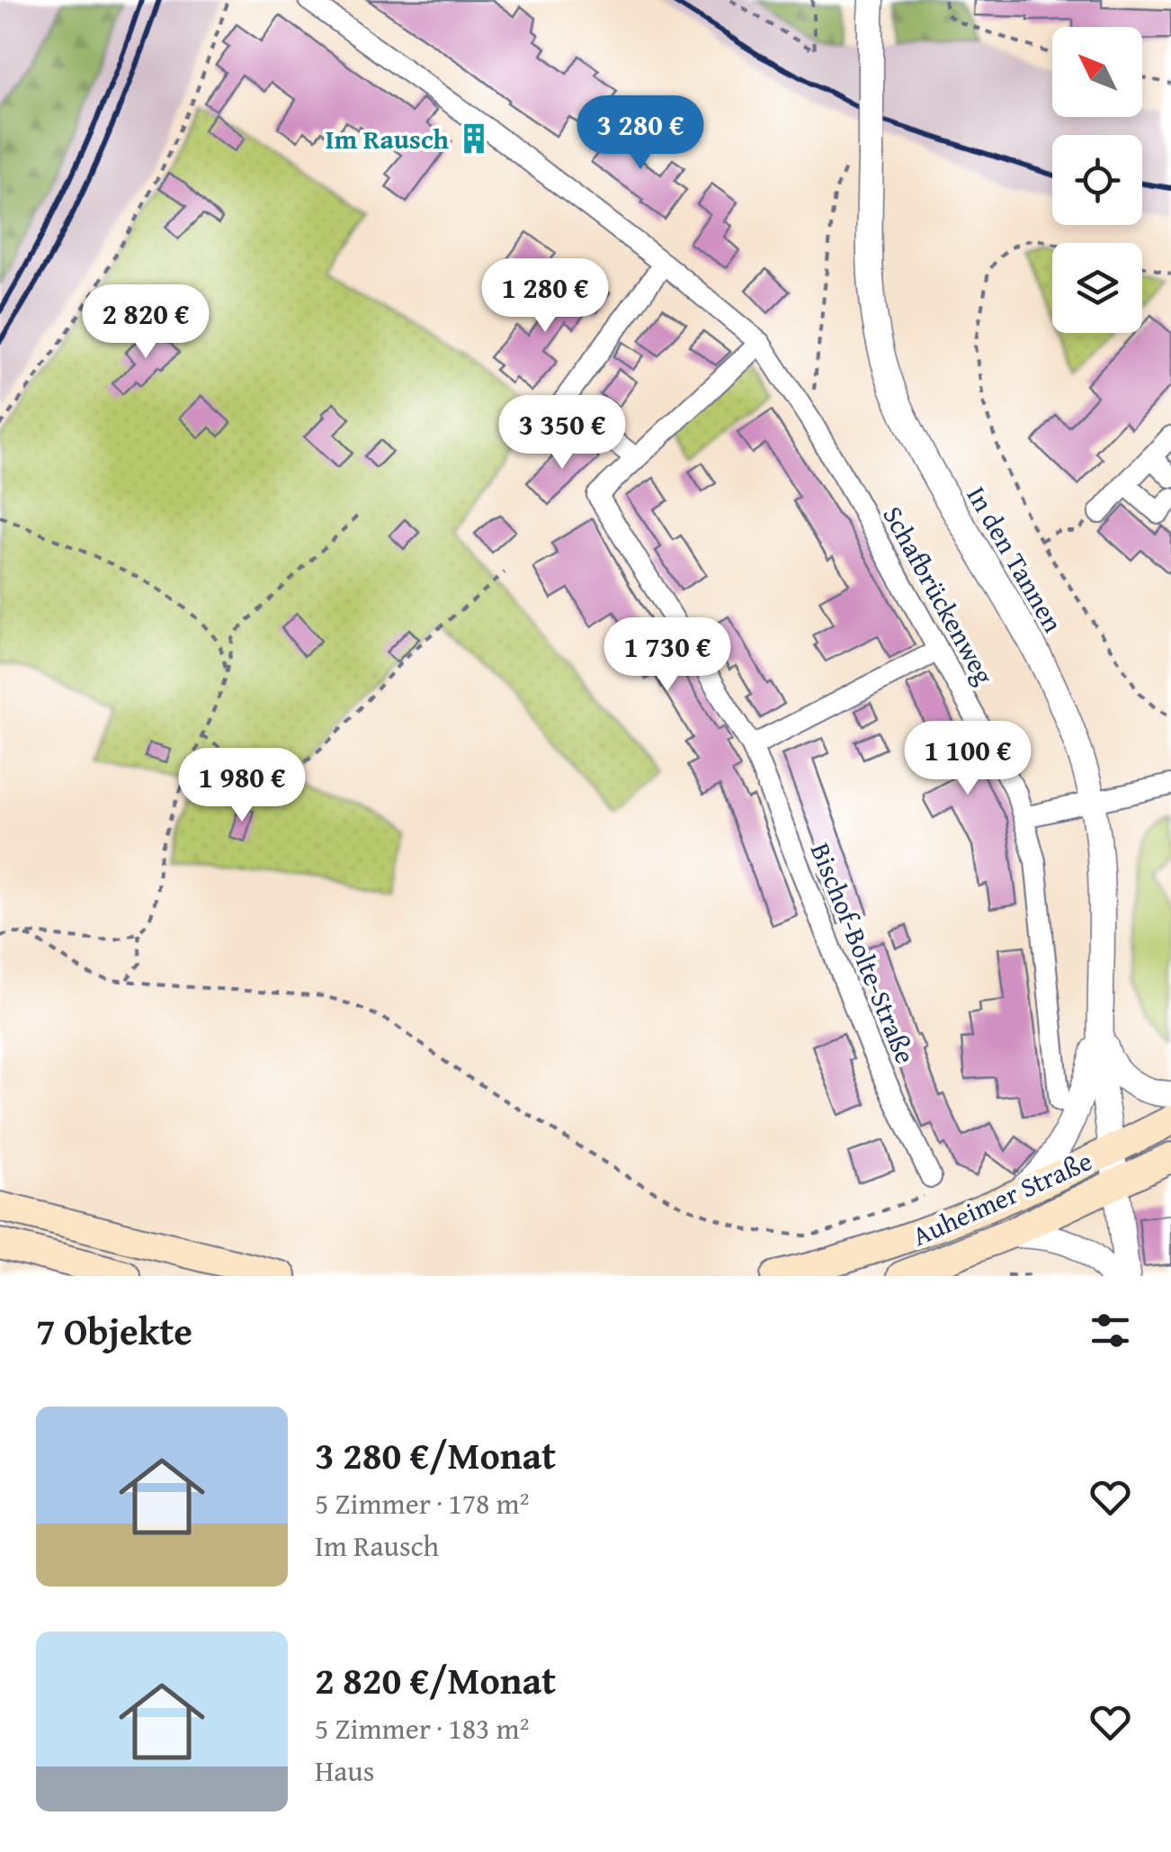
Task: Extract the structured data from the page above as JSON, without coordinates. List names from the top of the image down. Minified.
{"streets":{"main road":["Auheimer Straße"],"street":["In den Tannen","Schafbrückenweg","Bischof-Bolte-Straße"]},"crossings":[["In den Tannen","Auheimer Straße"],["Schafbrückenweg","Bischof-Bolte-Straße"]],"places":{"building":["Im Rausch"]},"north":"top left","page":{"price":["3 280 €","1 280 €","2 820 €","3 350 €","1 730 €","1 100 €","1 980 €"],"heading":"7 Objekte","list":[{"name":"3 280 €/Monat","note":"5 Zimmer · 178 m² · Im Rausch"},{"name":"2 820 €/Monat","note":"5 Zimmer · 183 m² · Haus"}]}}
